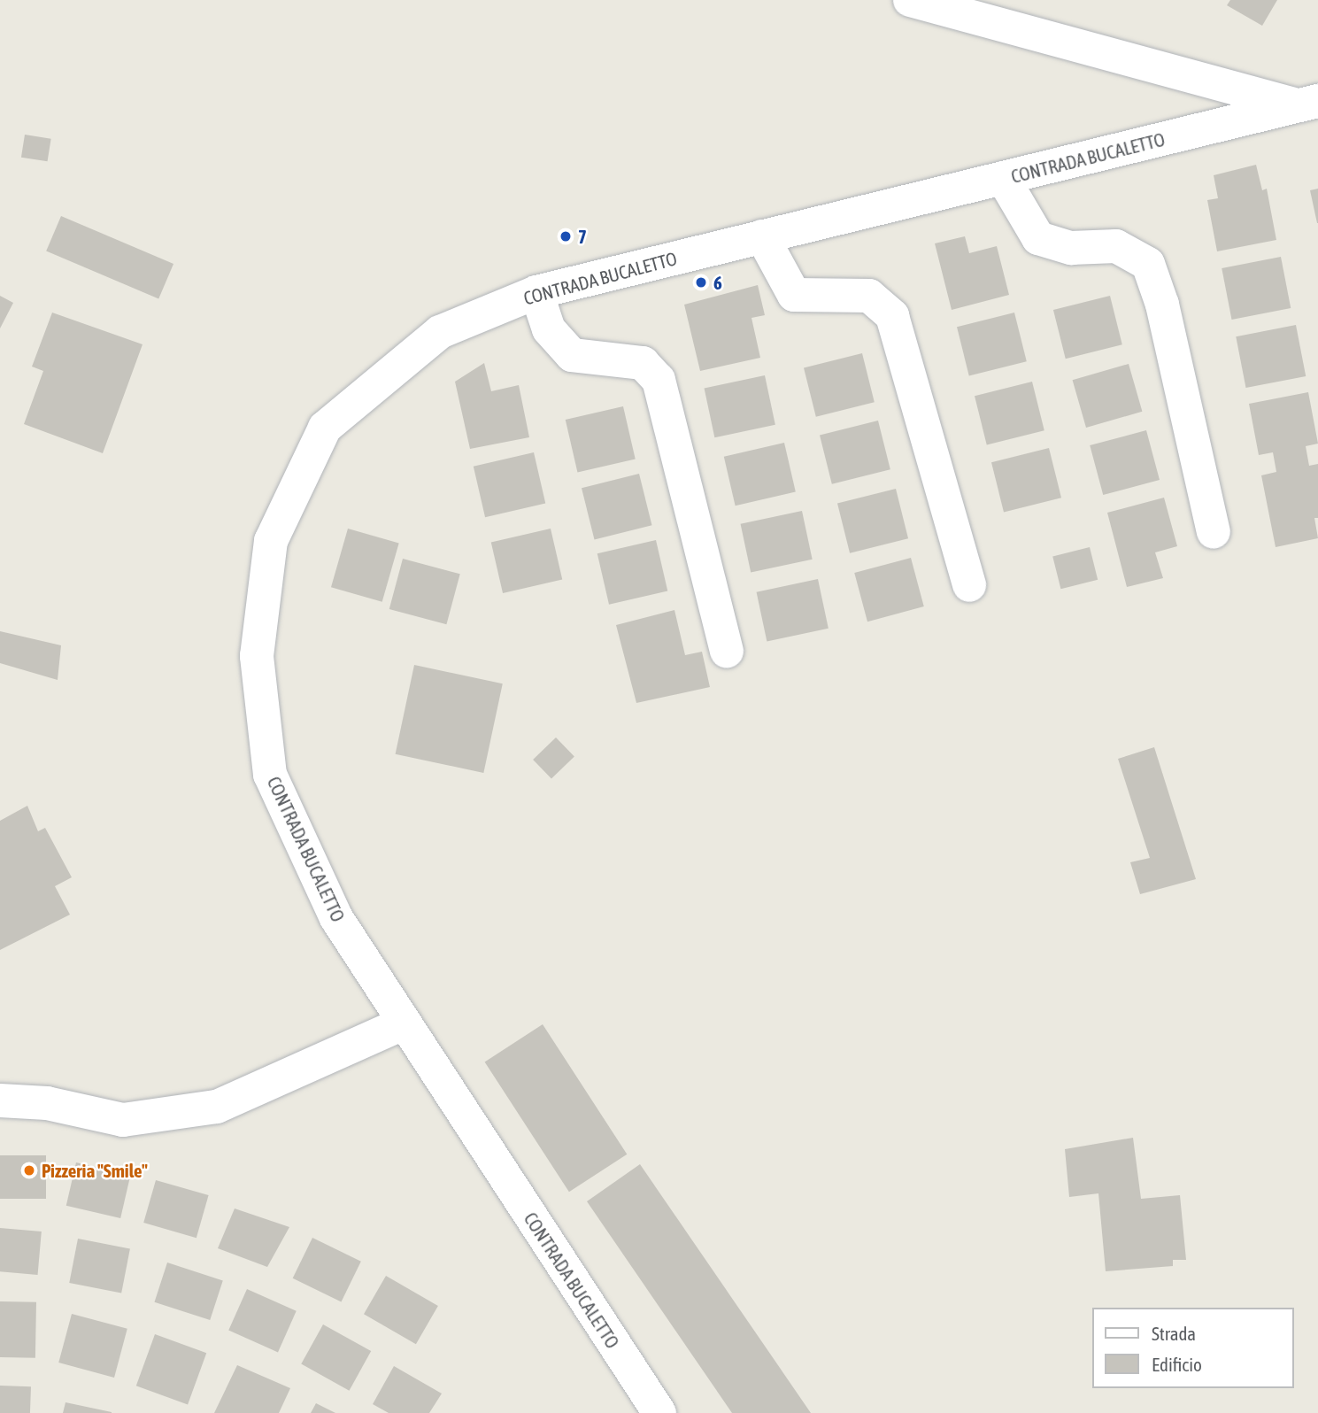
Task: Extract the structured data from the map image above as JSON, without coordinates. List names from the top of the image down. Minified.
{"streets":{"street":["CONTRADA BUCALETTO"]},"places":["7","6","Pizzeria \"Smile\""],"legend":["Strada","Edificio"]}
